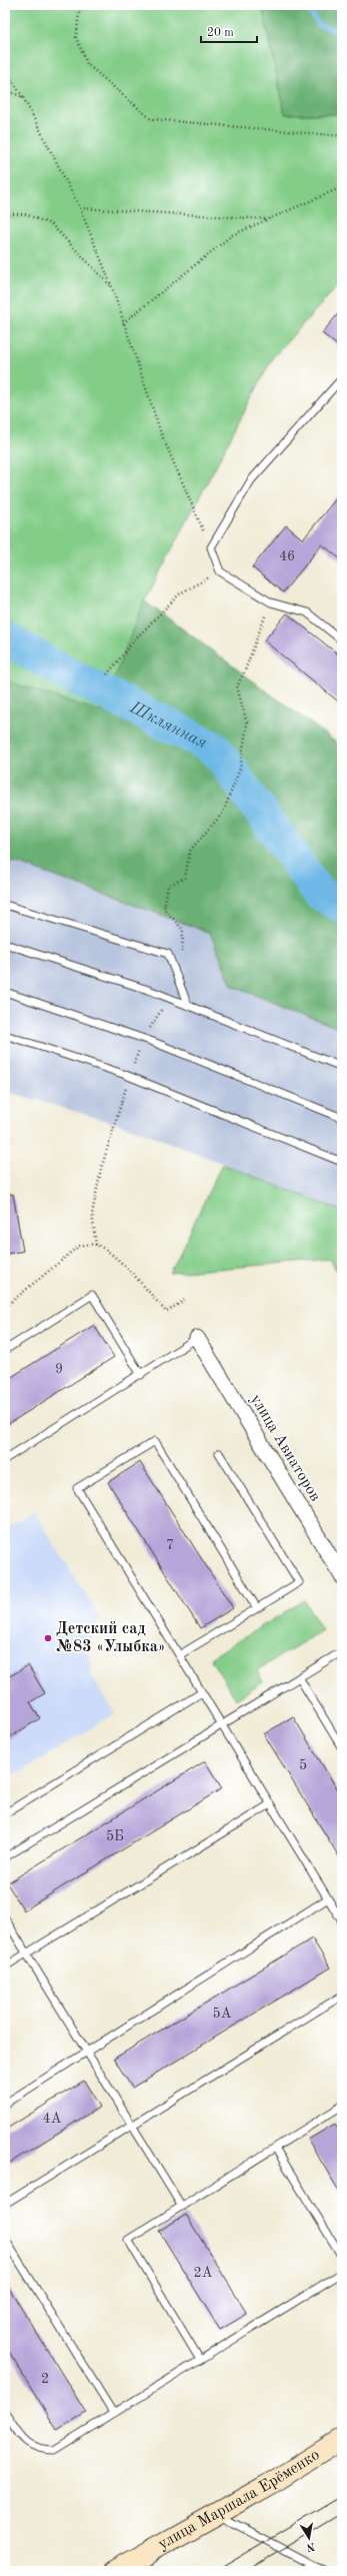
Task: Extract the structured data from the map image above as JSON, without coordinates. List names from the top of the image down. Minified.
{"streets":{"main road":["улица Маршала Ерёменко"],"street":["улица Авиаторов"]},"water":["Шклянная"],"places":["Детский сад №83 «Улыбка»"],"house_numbers":["46","9","7","5","5Б","5А","4А","2А","2"],"scale_bar":"20 m","north":"bottom"}
